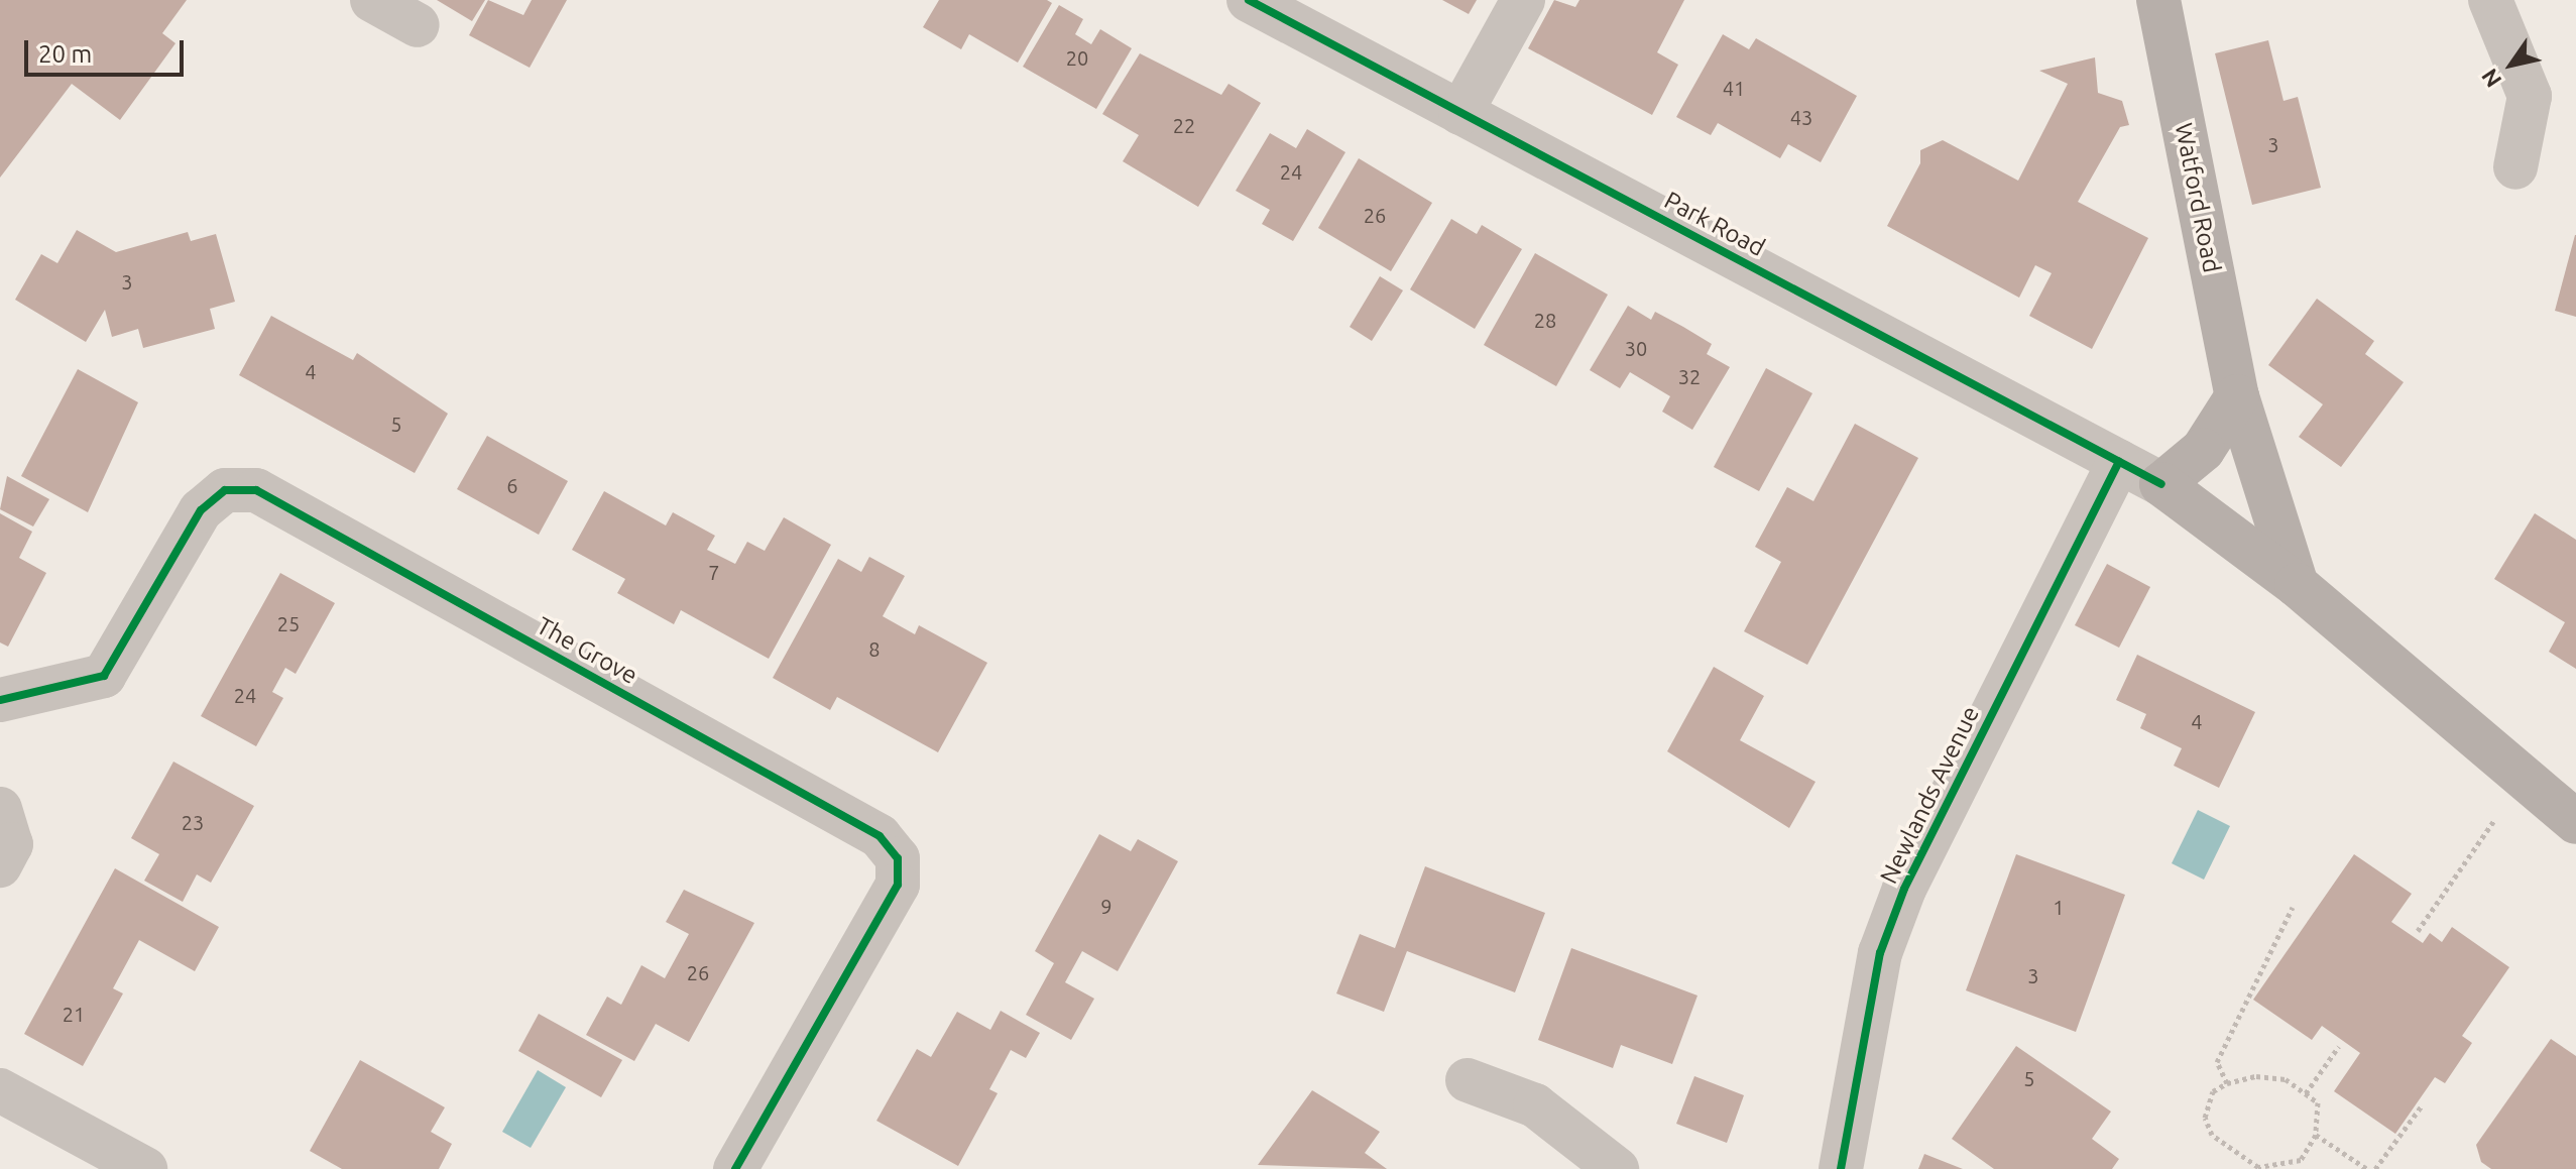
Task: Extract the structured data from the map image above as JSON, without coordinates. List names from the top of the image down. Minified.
{"streets":{"main road":["Watford Road"],"street":["Park Road","The Grove","Newlands Avenue"]},"crossings":[["Park Road","Newlands Avenue"]],"house_numbers":["20","41","43","22","3","24","26","3","28","30","4","32","5","6","7","25","8","24","4","23","9","1","26","3","21","5"],"scale_bar":"20 m","north":"bottom left"}
